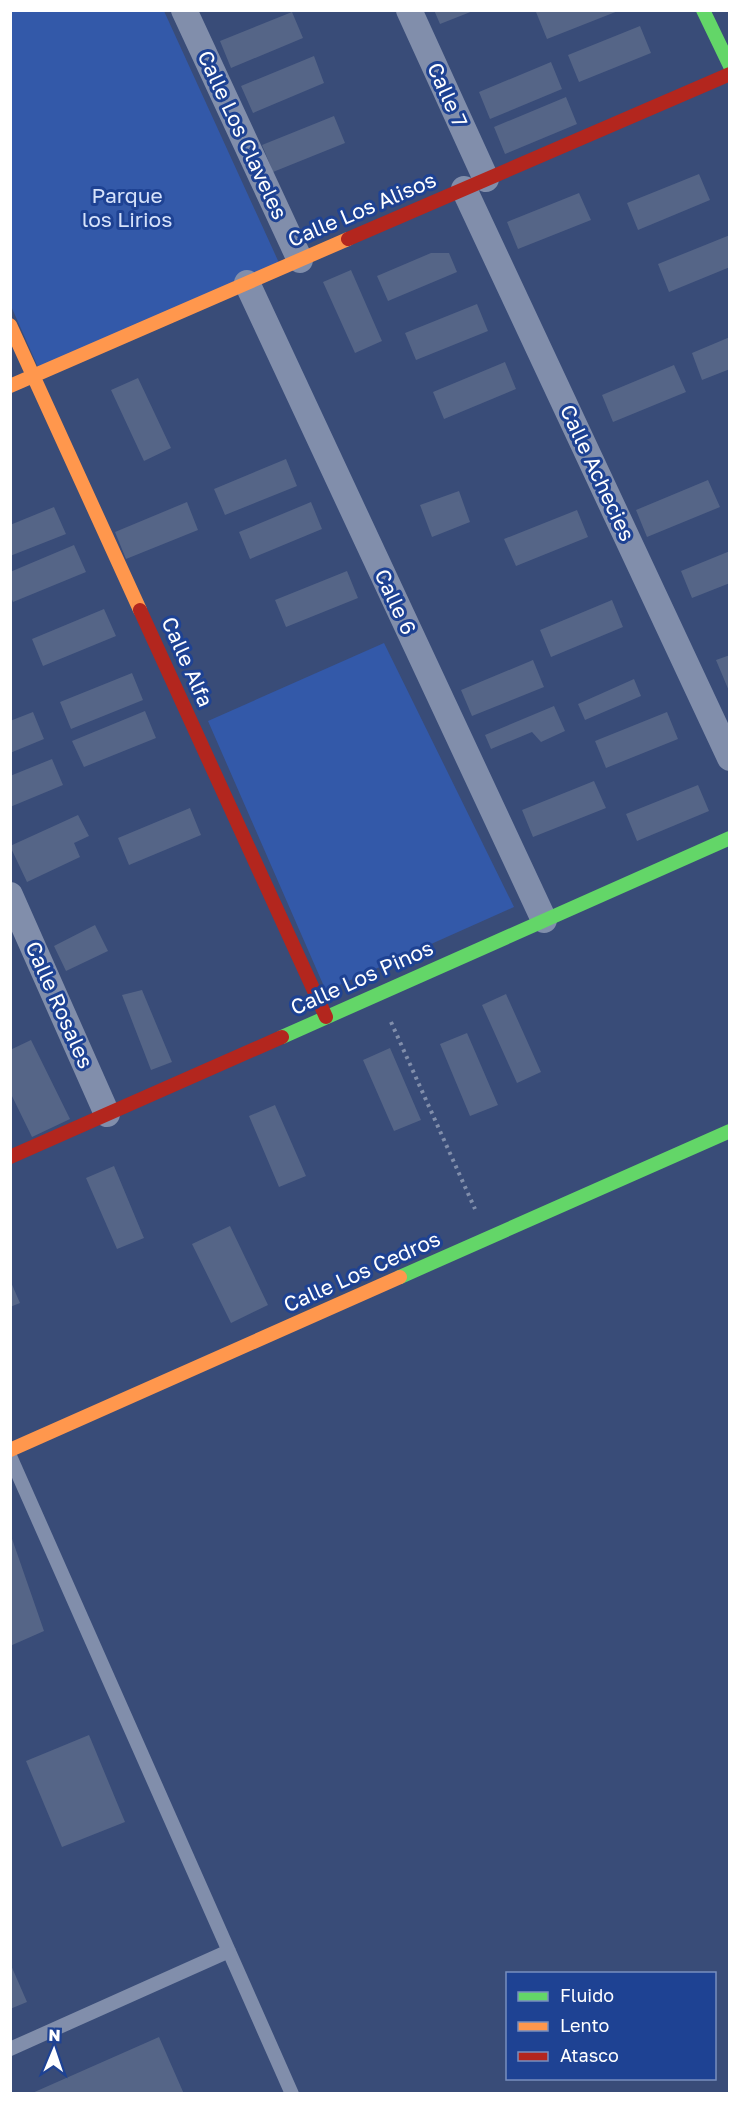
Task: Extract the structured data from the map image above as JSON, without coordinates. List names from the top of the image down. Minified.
{"streets":{"street":["Calle 7","Calle Los Claveles","Calle Los Alisos","Calle Achecies","Calle 6","Calle Alfa","Calle Los Pinos","Calle Rosales","Calle Los Cedros"]},"crossings":[["Calle 7","Calle Los Alisos"],["Calle 7","Calle Achecies"],["Calle Los Claveles","Calle Los Alisos"],["Calle Los Alisos","Calle Achecies"],["Calle Los Alisos","Calle 6"],["Calle Los Alisos","Calle Alfa"],["Calle 6","Calle Los Pinos"],["Calle Alfa","Calle Los Pinos"],["Calle Los Pinos","Calle Rosales"]],"parks":["Parque los Lirios"],"legend":["Fluido","Lento","Atasco"],"north":"top"}
